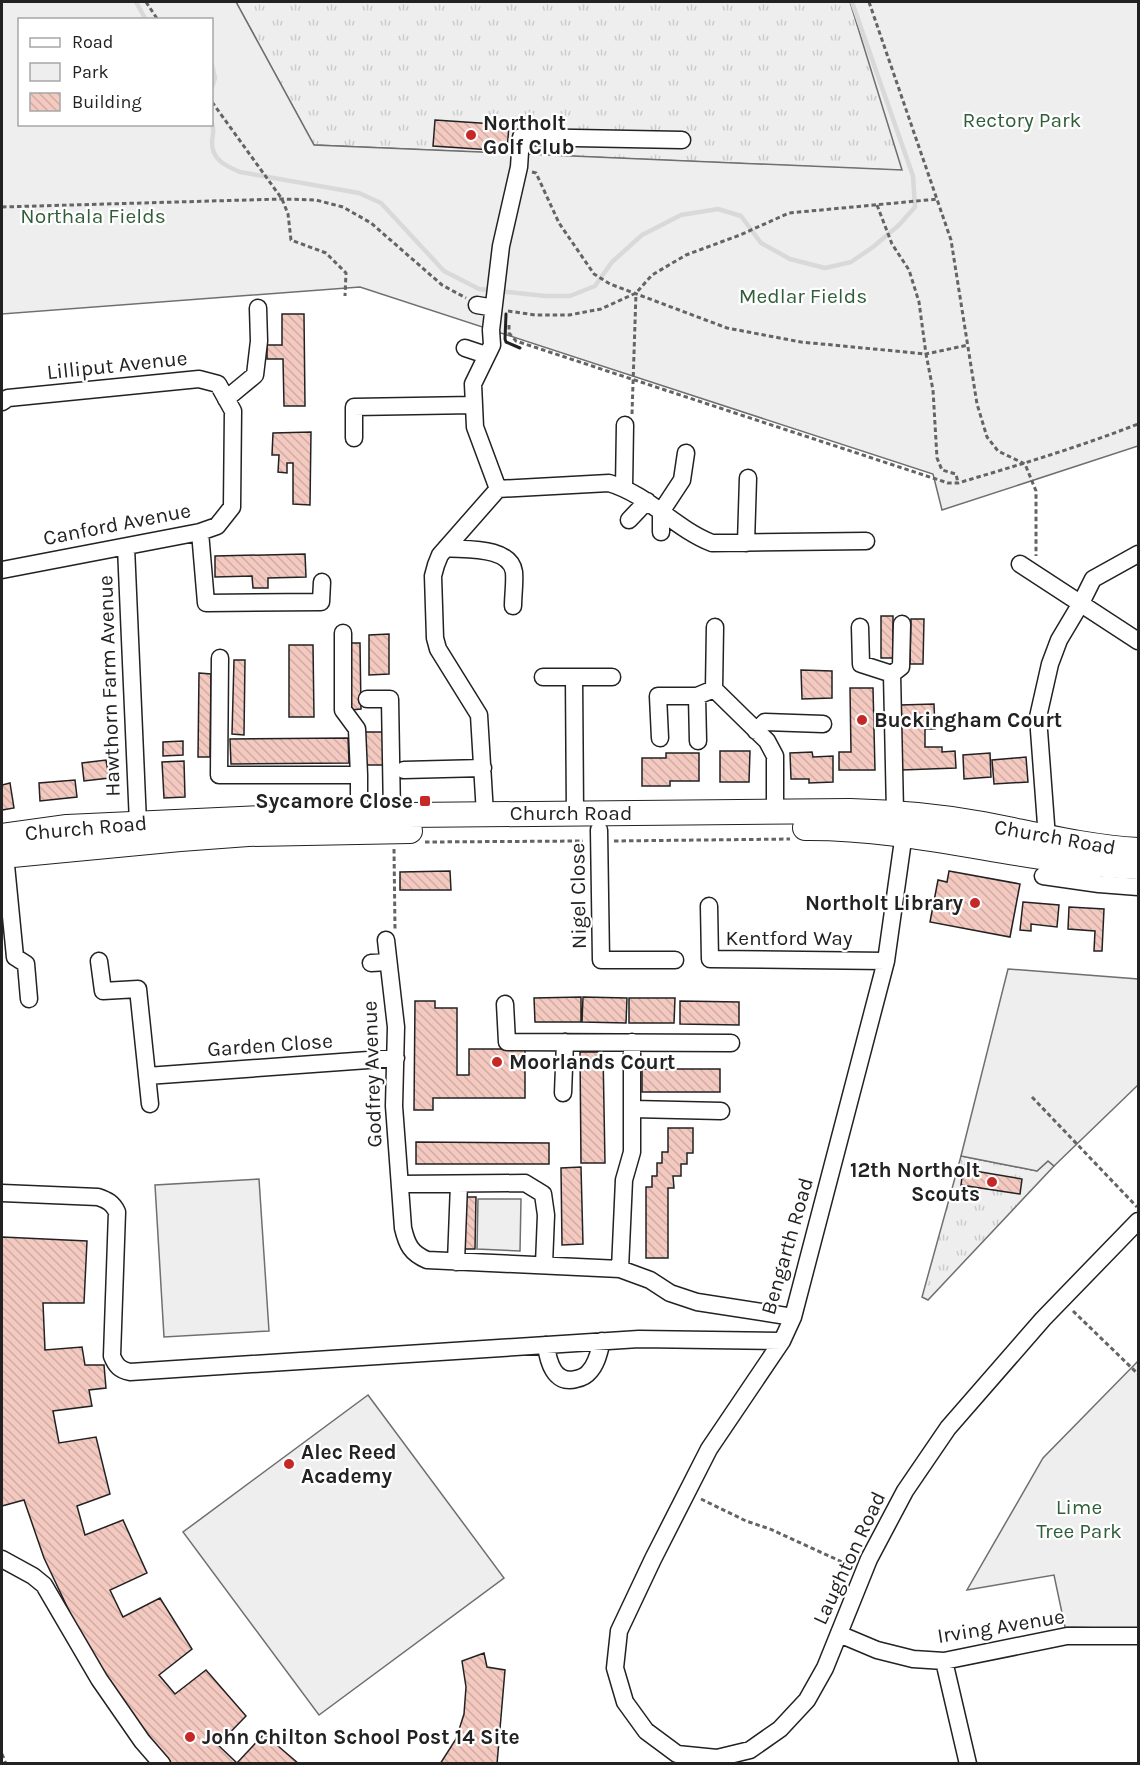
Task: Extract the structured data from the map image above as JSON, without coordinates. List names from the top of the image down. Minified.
{"streets":{"highway":["Church Road"],"street":["Lilliput Avenue","Canford Avenue","Hawthorn Farm Avenue","Nigel Close","Kentford Way","Garden Close","Godfrey Avenue","Bengarth Road","Laughton Road","Irving Avenue"]},"crossings":[["Lilliput Avenue","Canford Avenue"],["Canford Avenue","Hawthorn Farm Avenue"],["Hawthorn Farm Avenue","Church Road"],["Church Road","Nigel Close"],["Church Road","Bengarth Road"],["Kentford Way","Bengarth Road"],["Garden Close","Godfrey Avenue"],["Godfrey Avenue","Bengarth Road"],["Bengarth Road","Laughton Road"],["Laughton Road","Irving Avenue"]],"parks":["Rectory Park","Northala Fields","Medlar Fields","Lime Tree Park"],"places":{"other":["Northolt Golf Club","Buckingham Court","Northolt Library","Moorlands Court","12th Northolt Scouts","Alec Reed Academy","John Chilton School Post 14 Site"],"transit":["Sycamore Close"]},"legend":["Road","Park","Building"]}
